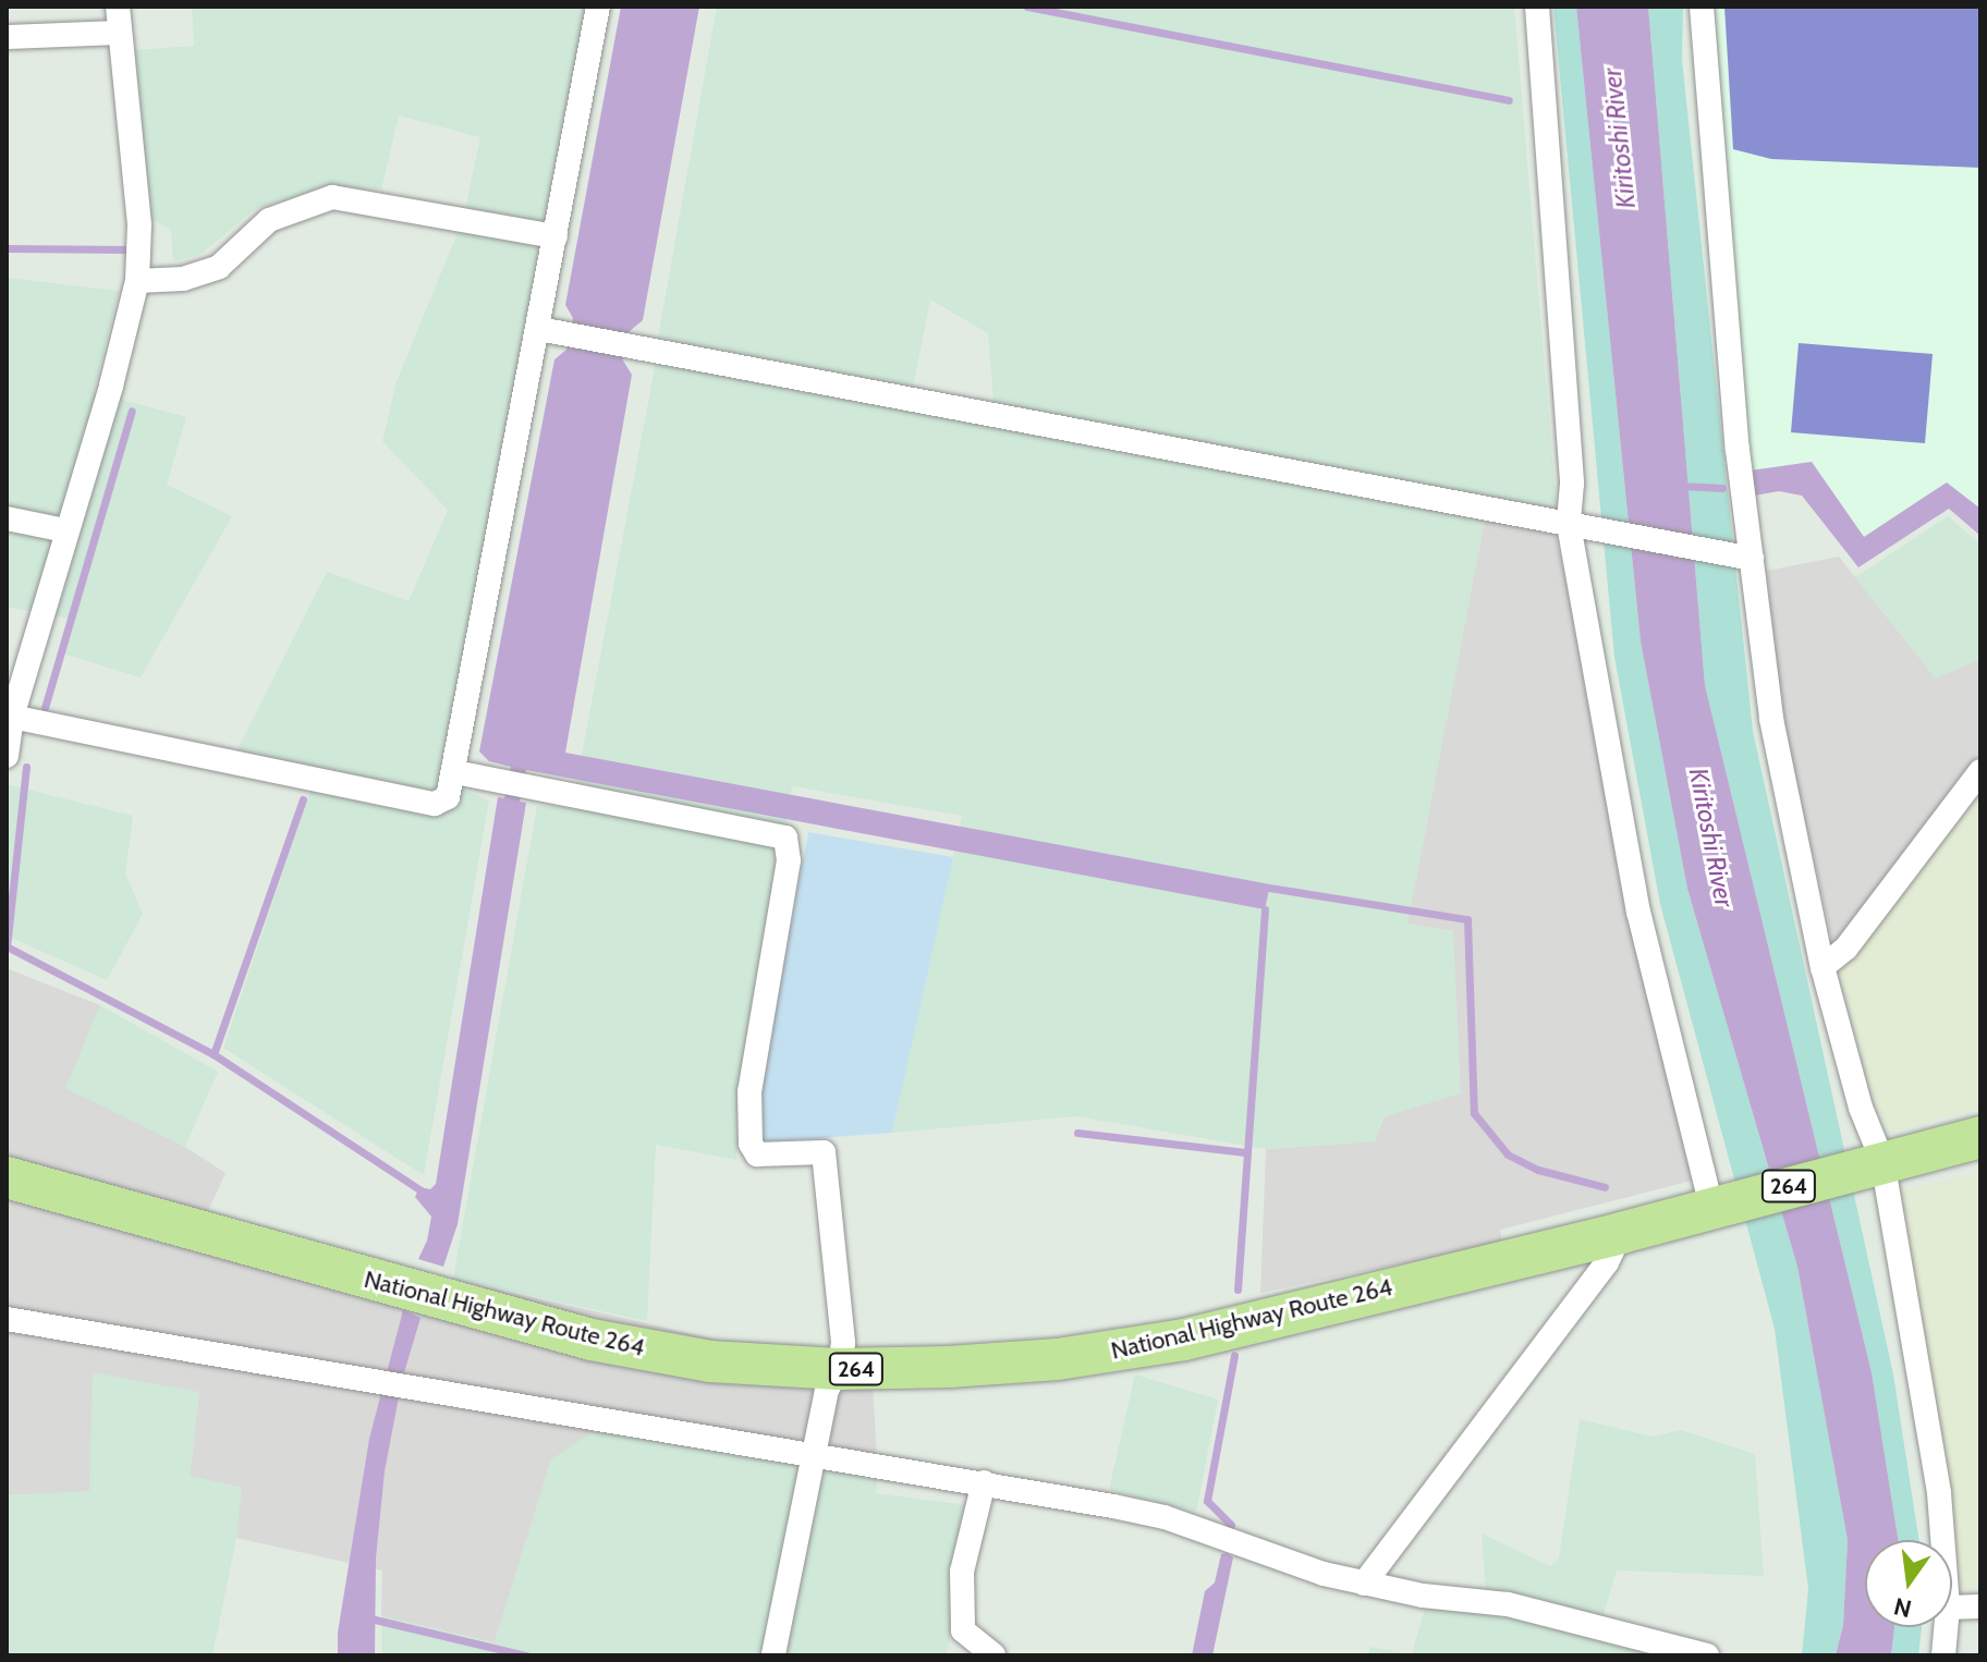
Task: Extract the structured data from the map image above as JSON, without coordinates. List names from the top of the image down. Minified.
{"streets":{"highway":["264","National Highway Route 264"]},"water":["Kiritoshi River"],"north":"bottom"}
